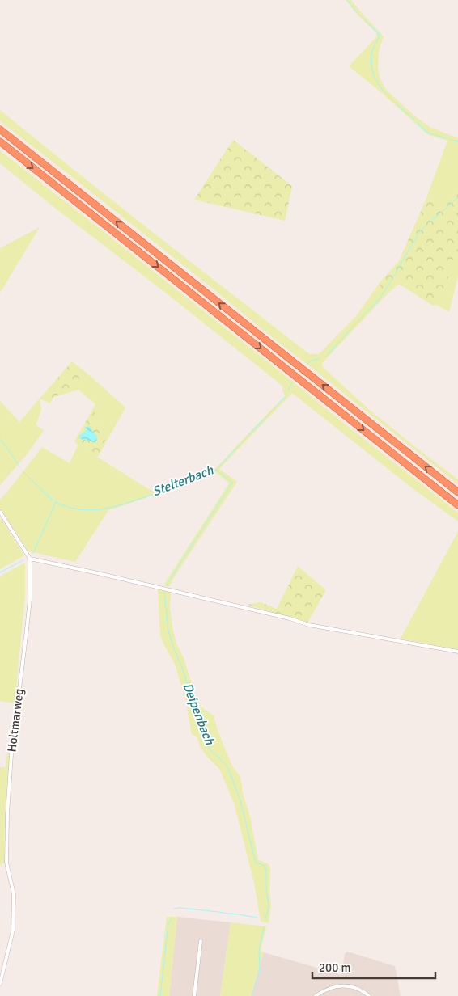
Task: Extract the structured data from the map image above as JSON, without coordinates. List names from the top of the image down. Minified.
{"streets":{"street":["Holtmarweg"]},"water":["Stelterbach","Deipenbach"],"scale_bar":"200 m"}
